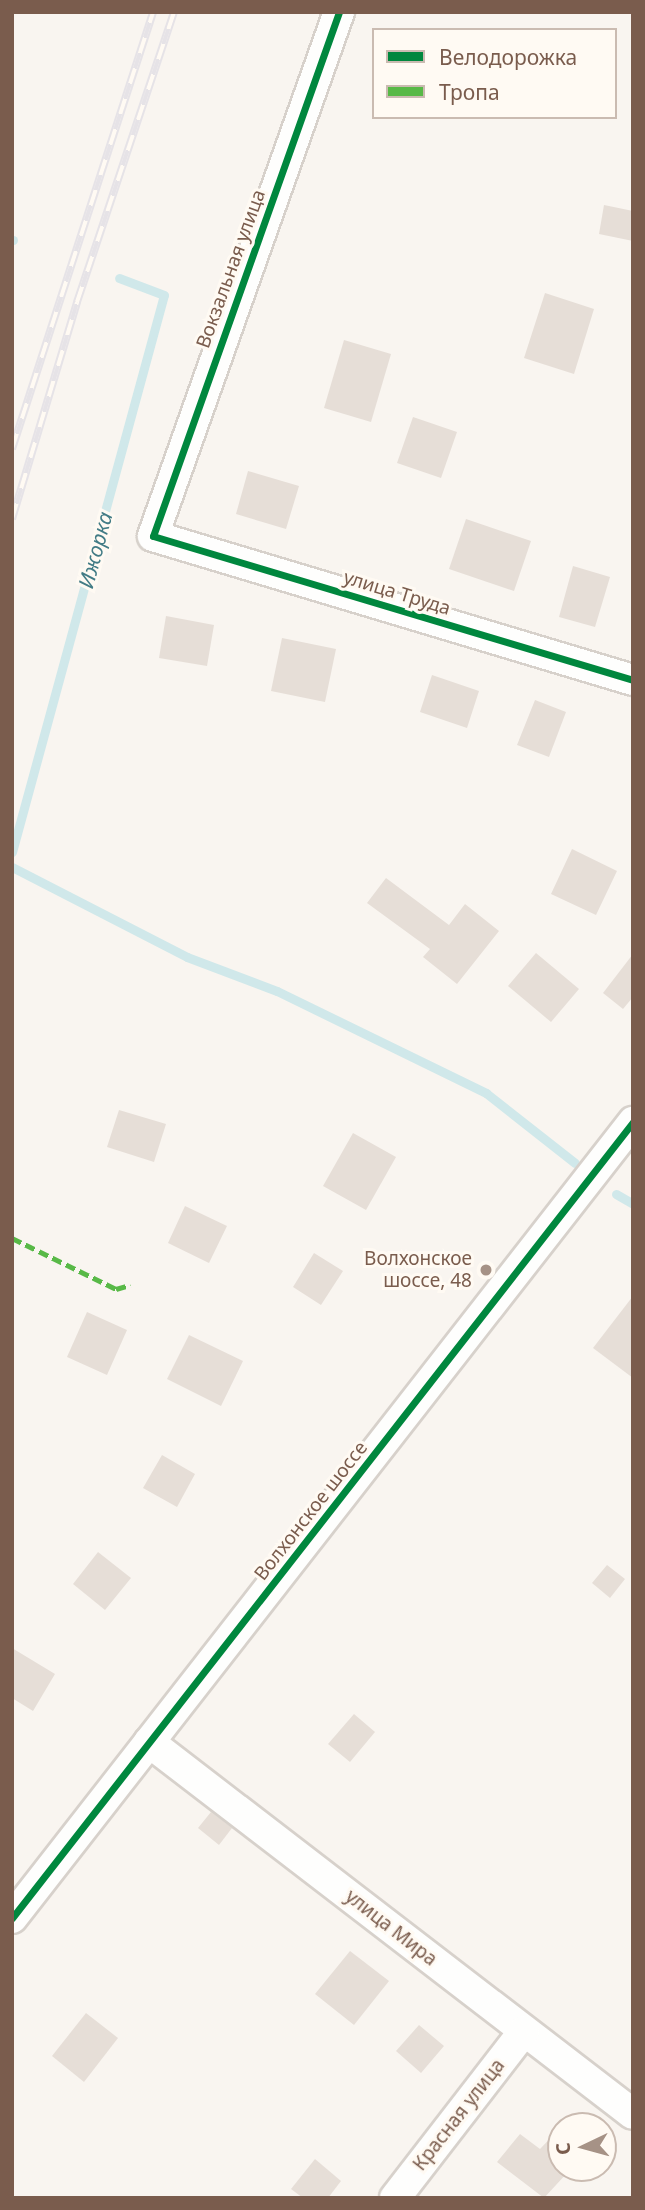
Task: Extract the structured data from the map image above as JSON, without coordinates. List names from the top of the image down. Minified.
{"streets":{"street":["Вокзальная улица","улица Труда","Волхонское шоссе","улица Мира","Красная улица"]},"crossings":[["Вокзальная улица","улица Труда"],["Волхонское шоссе","улица Мира"],["улица Мира","Красная улица"]],"water":["Ижорка"],"places":["Волхонское шоссе, 48"],"legend":["Велодорожка","Тропа"],"north":"left"}
